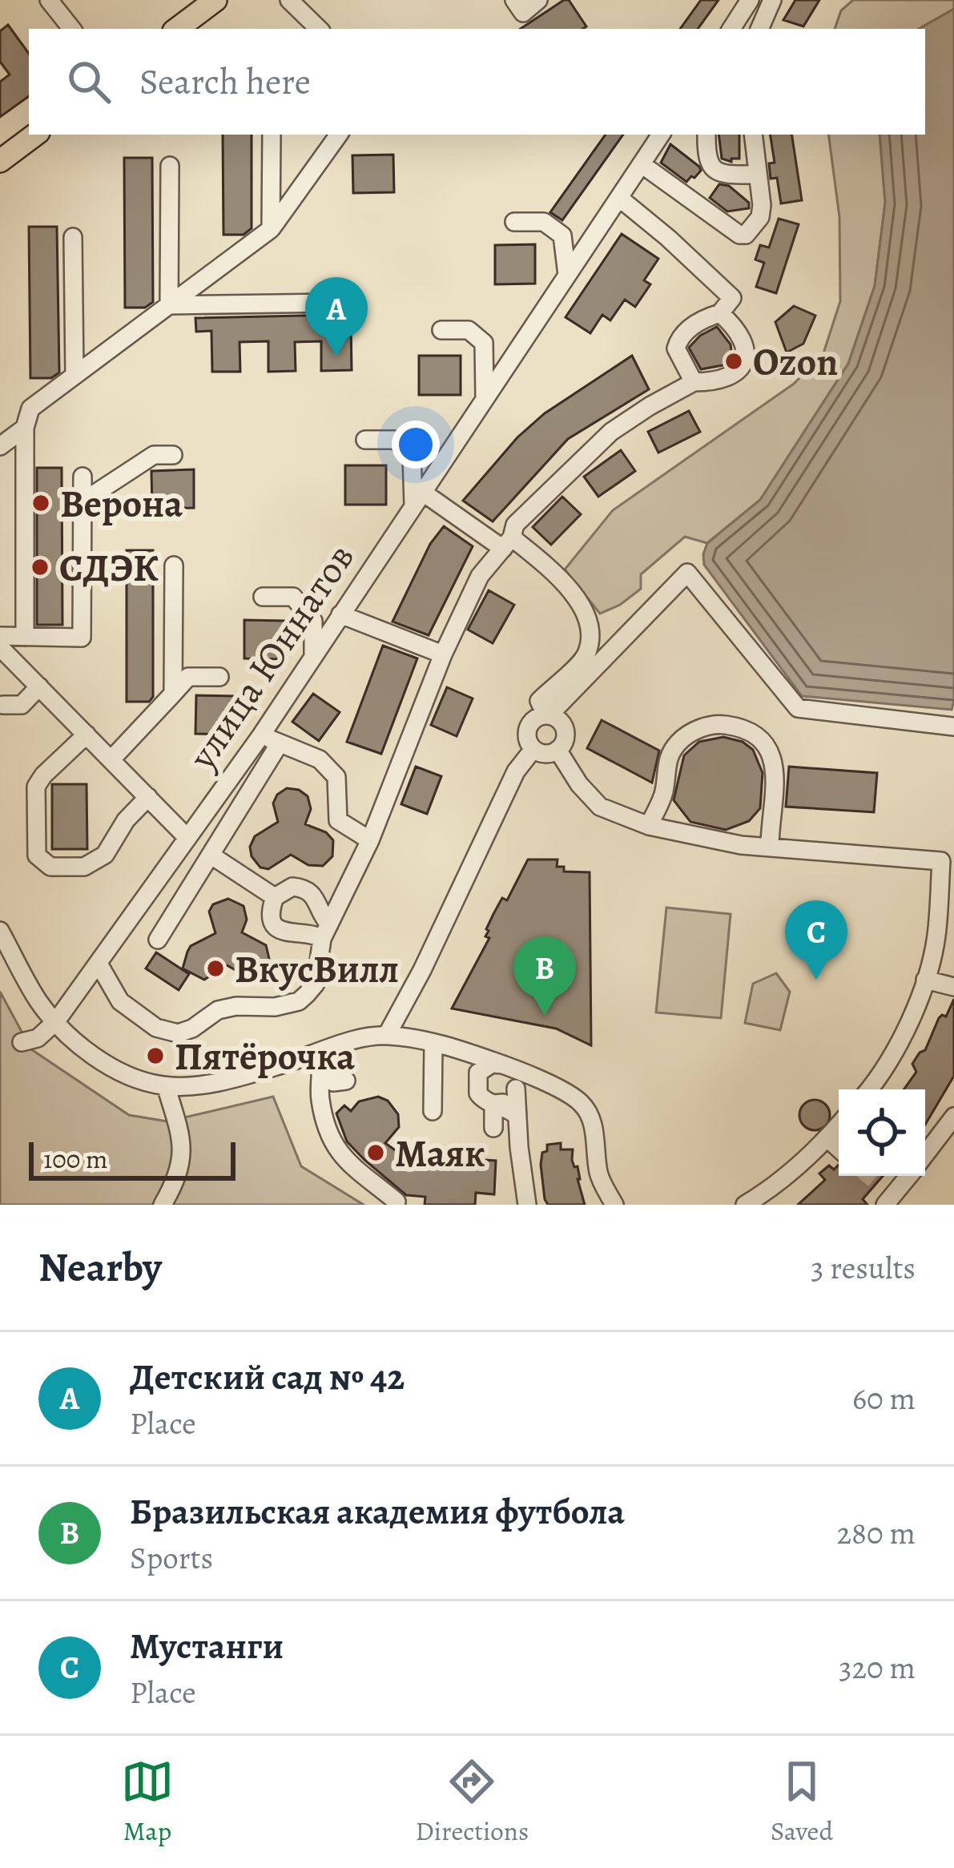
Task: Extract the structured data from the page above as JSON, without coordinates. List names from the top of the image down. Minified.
{"streets":{"street":["улица Юннатов"]},"places":["Ozon","Верона","СДЭК","ВкусВилл","Пятёрочка","Маяк"],"scale_bar":"100 m","page":{"search":"Search here","pins":["A","C","B"],"scale":"100 m","heading":["Nearby","3 results"],"list":[{"mark":"A","name":"Детский сад № 42","note":"Place","value":"60 m"},{"mark":"B","name":"Бразильская академия футбола","note":"Sports","value":"280 m"},{"mark":"C","name":"Мустанги","note":"Place","value":"320 m"}],"nav":["Map","Directions","Saved"]}}
